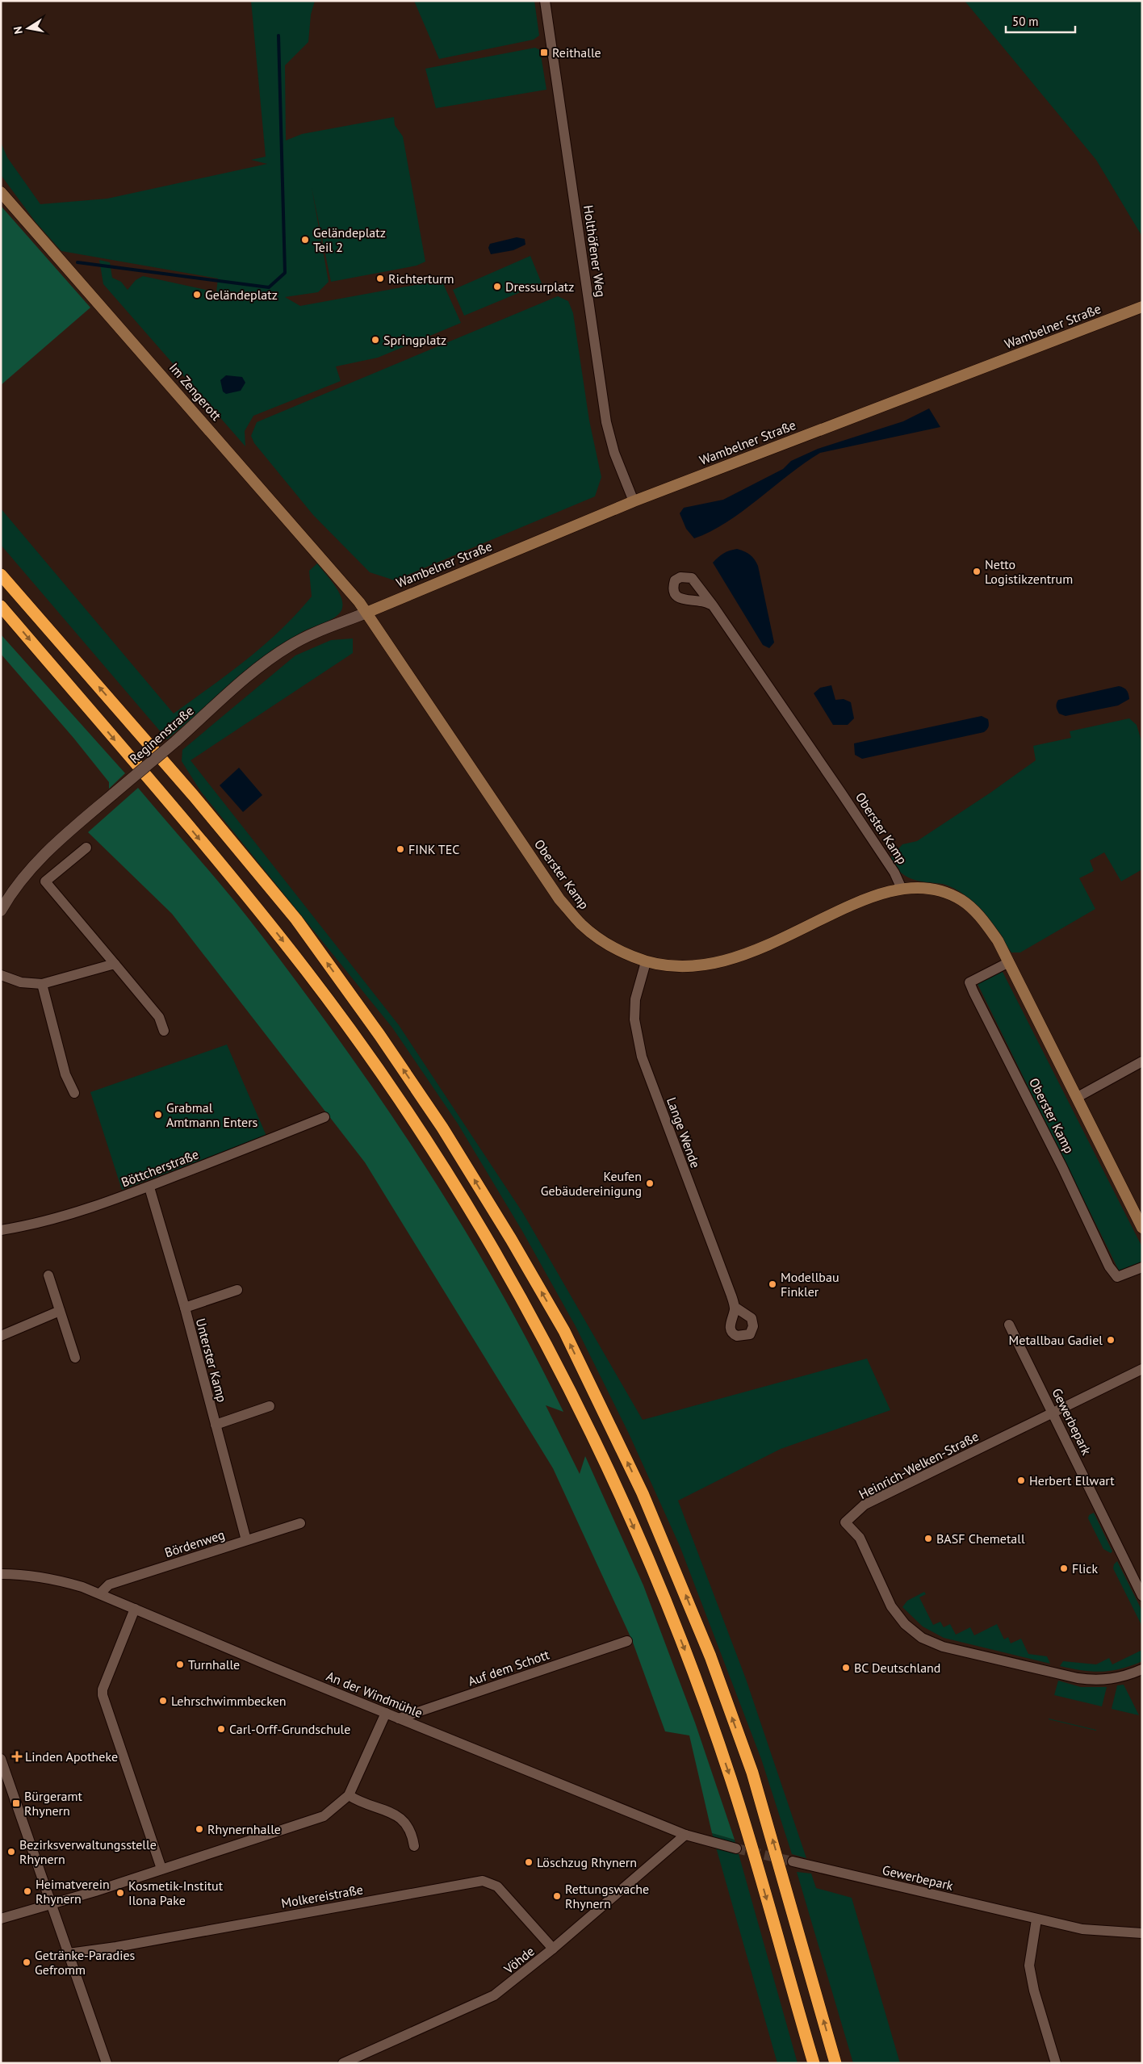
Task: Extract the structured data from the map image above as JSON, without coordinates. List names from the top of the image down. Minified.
{"streets":{"main road":["Wambelner Straße","Im Zengerott","Oberster Kamp"],"street":["Holthöfener Weg","Reginenstraße","Lange Wende","Böttcherstraße","Unterster Kamp","Gewerbepark","Heinrich-Welken-Straße","Bördenweg","Auf dem Schott","An der Windmühle","Molkereistraße","Vöhde"]},"crossings":[["Holthöfener Weg","Wambelner Straße"],["Wambelner Straße","Im Zengerott"],["Wambelner Straße","Reginenstraße"],["Wambelner Straße","Oberster Kamp"],["Im Zengerott","Reginenstraße"],["Im Zengerott","Oberster Kamp"],["Reginenstraße","Oberster Kamp"],["Oberster Kamp","Lange Wende"],["Böttcherstraße","Unterster Kamp"],["Unterster Kamp","Bördenweg"],["Gewerbepark","Heinrich-Welken-Straße"],["Bördenweg","An der Windmühle"],["Auf dem Schott","An der Windmühle"],["An der Windmühle","Vöhde"],["Molkereistraße","Vöhde"]],"places":{"transit":["Reithalle","Bürgeramt Rhynern"],"other":["Geländeplatz Teil 2","Richterturm","Dressurplatz","Geländeplatz","Springplatz","Netto Logistikzentrum","FINK TEC","Grabmal Amtmann Enters","Keufen Gebäudereinigung","Modellbau Finkler","Metallbau Gadiel","Herbert Ellwart","BASF Chemetall","Flick","Turnhalle","BC Deutschland","Lehrschwimmbecken","Carl-Orff-Grundschule","Rhynernhalle","Bezirksverwaltungsstelle Rhynern","Löschzug Rhynern","Heimatverein Rhynern","Kosmetik-Institut Ilona Pake","Rettungswache Rhynern","Getränke-Paradies Gefromm"],"health":["Linden Apotheke"]},"scale_bar":"50 m","north":"left"}
